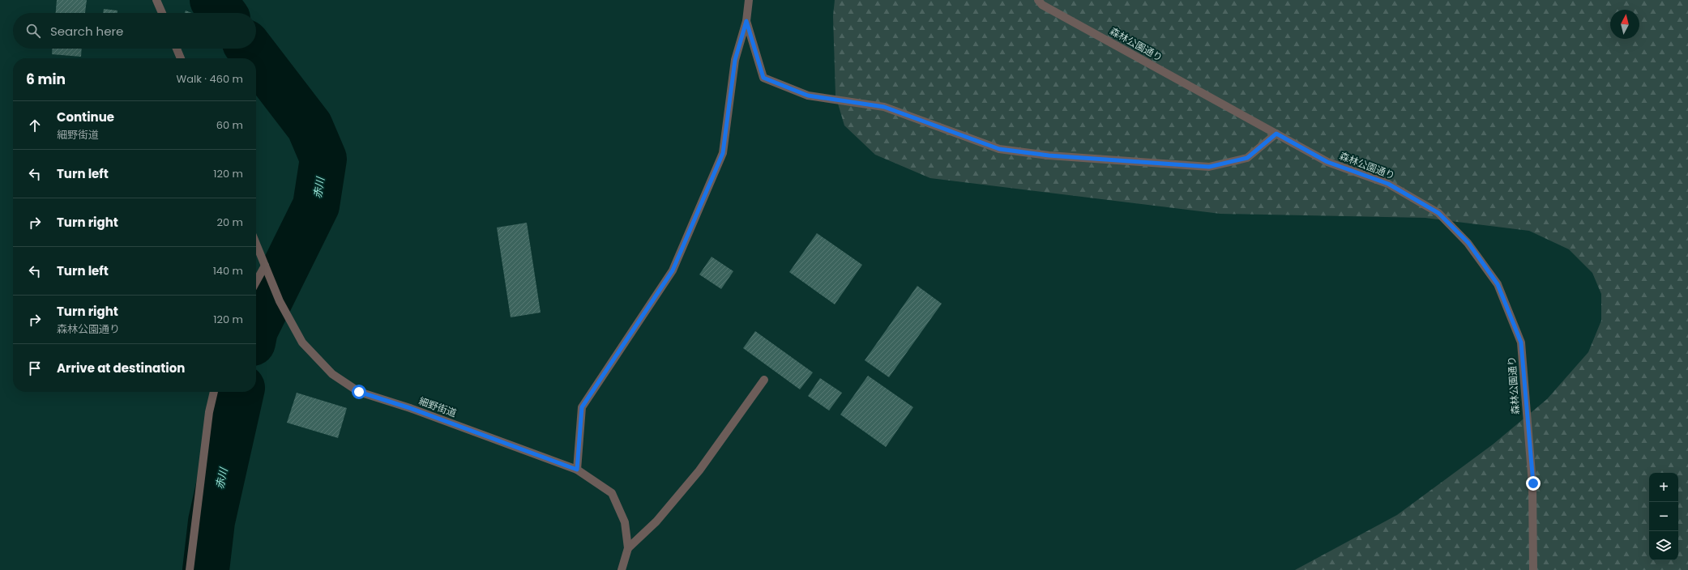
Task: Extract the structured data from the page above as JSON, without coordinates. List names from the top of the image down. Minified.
{"streets":{"street":["森林公園通り","細野街道"]},"water":["赤川"],"north":"top","page":{"search":"Search here","heading":["6 min","Walk · 460 m"],"list":[["Continue","細野街道","60 m"],["Turn left","120 m"],["Turn right","20 m"],["Turn left","140 m"],["Turn right","森林公園通り","120 m"],"Arrive at destination"],"map_buttons":["+","−"]}}
